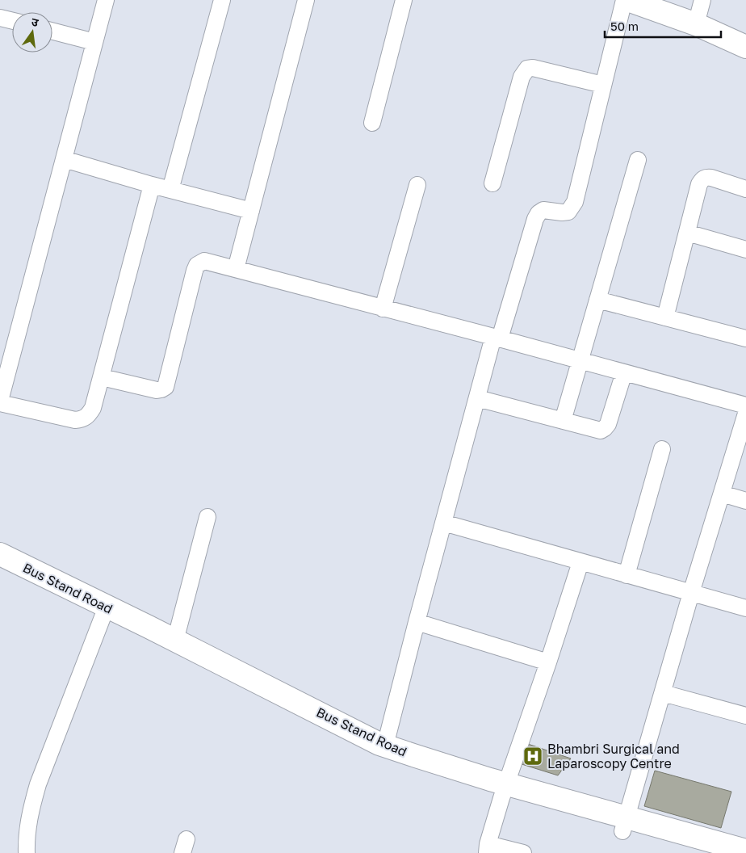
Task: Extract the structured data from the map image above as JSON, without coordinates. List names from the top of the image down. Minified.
{"streets":{"street":["Bus Stand Road"]},"places":{"hospital":["Bhambri Surgical and Laparoscopy Centre"]},"scale_bar":"50 m","north":"top"}
